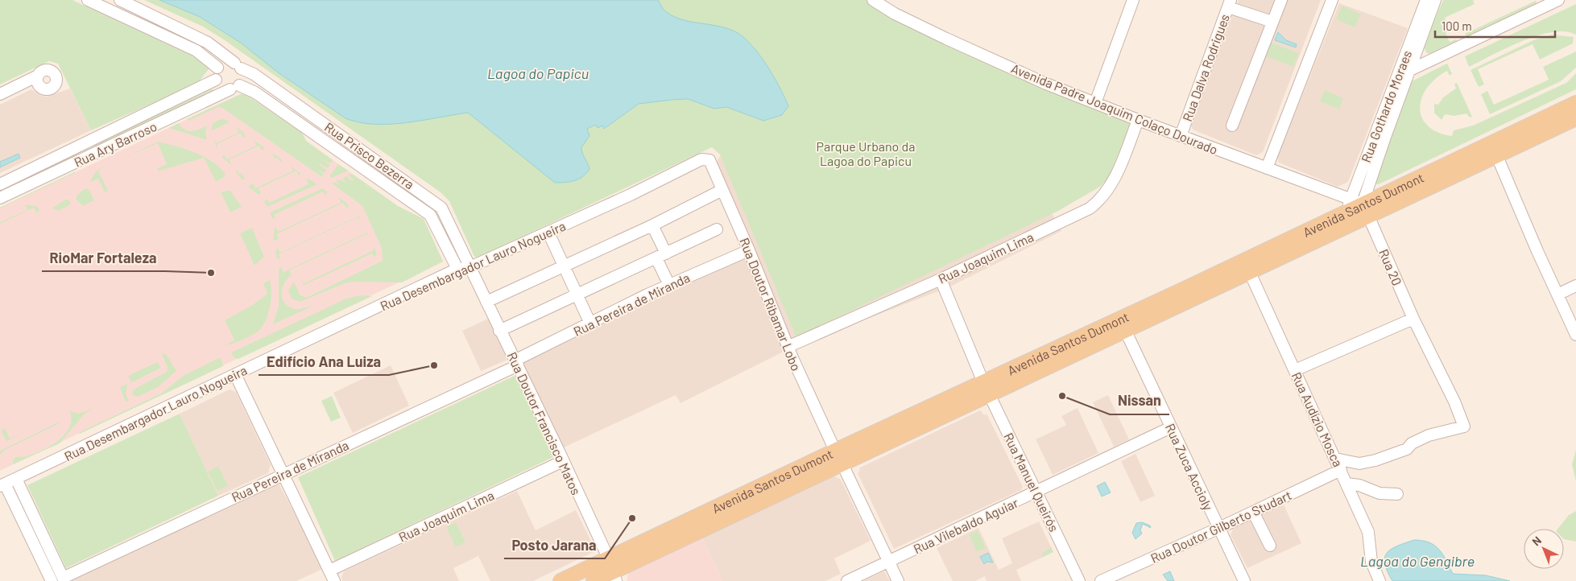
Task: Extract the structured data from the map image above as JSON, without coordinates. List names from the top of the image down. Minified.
{"streets":{"main road":["Avenida Santos Dumont"],"street":["Rua Dalva Rodrigues","Rua Gothardo Moraes","Avenida Padre Joaquim Colaço Dourado","Rua Ary Barroso","Rua Prisco Bezerra","Rua Joaquim Lima","Rua Desembargador Lauro Nogueira","Rua 20","Rua Pereira de Miranda","Rua Doutor Ribamar Lobo","Rua Audízio Mosca","Rua Doutor Francisco Matos","Rua Zuca Accioly","Rua Manuel Queirós","Rua Vilebaldo Aguiar","Rua Doutor Gilberto Studart"]},"crossings":[["Rua Dalva Rodrigues","Avenida Padre Joaquim Colaço Dourado"],["Rua Gothardo Moraes","Avenida Padre Joaquim Colaço Dourado"],["Rua Gothardo Moraes","Avenida Santos Dumont"],["Rua Gothardo Moraes","Rua 20"],["Avenida Padre Joaquim Colaço Dourado","Avenida Santos Dumont"],["Avenida Padre Joaquim Colaço Dourado","Rua Joaquim Lima"],["Avenida Padre Joaquim Colaço Dourado","Rua 20"],["Rua Ary Barroso","Rua Prisco Bezerra"],["Rua Prisco Bezerra","Rua Desembargador Lauro Nogueira"],["Rua Prisco Bezerra","Rua Doutor Francisco Matos"],["Avenida Santos Dumont","Rua 20"],["Avenida Santos Dumont","Rua Doutor Ribamar Lobo"],["Avenida Santos Dumont","Rua Audízio Mosca"],["Avenida Santos Dumont","Rua Doutor Francisco Matos"],["Avenida Santos Dumont","Rua Zuca Accioly"],["Avenida Santos Dumont","Rua Manuel Queirós"],["Rua Joaquim Lima","Rua Doutor Ribamar Lobo"],["Rua Joaquim Lima","Rua Doutor Francisco Matos"],["Rua Joaquim Lima","Rua Manuel Queirós"],["Rua Desembargador Lauro Nogueira","Rua Doutor Ribamar Lobo"],["Rua Desembargador Lauro Nogueira","Rua Doutor Francisco Matos"],["Rua 20","Rua Audízio Mosca"],["Rua Pereira de Miranda","Rua Doutor Ribamar Lobo"],["Rua Pereira de Miranda","Rua Doutor Francisco Matos"],["Rua Audízio Mosca","Rua Doutor Gilberto Studart"],["Rua Zuca Accioly","Rua Vilebaldo Aguiar"],["Rua Zuca Accioly","Rua Doutor Gilberto Studart"],["Rua Manuel Queirós","Rua Vilebaldo Aguiar"]],"water":["Lagoa do Papicu","Lagoa do Gengibre"],"parks":["Parque Urbano da Lagoa do Papicu"],"places":["RioMar Fortaleza","Edifício Ana Luiza","Nissan","Posto Jarana"],"scale_bar":"100 m","north":"top left"}
